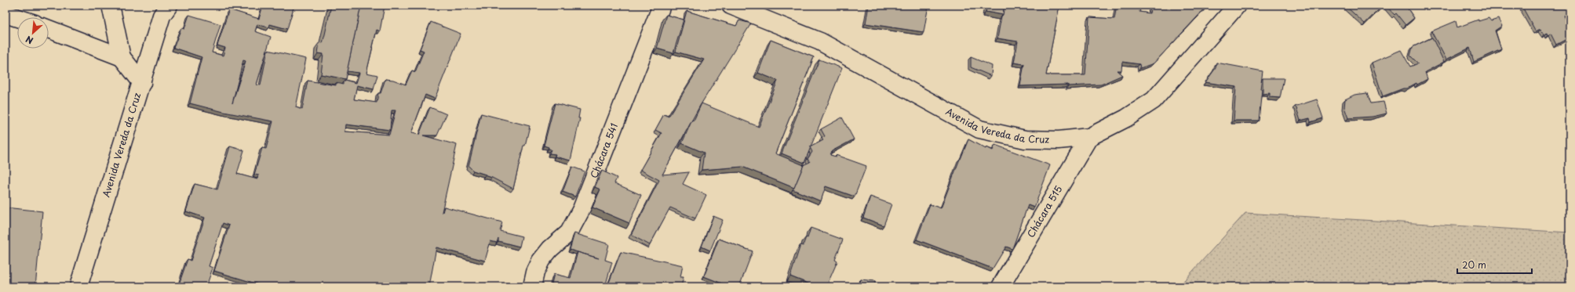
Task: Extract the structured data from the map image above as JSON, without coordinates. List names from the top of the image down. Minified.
{"streets":{"street":["Avenida Vereda da Cruz","Chácara 541","Chácara 515"]},"crossings":[["Avenida Vereda da Cruz","Chácara 515"]],"scale_bar":"20 m","north":"bottom left"}
